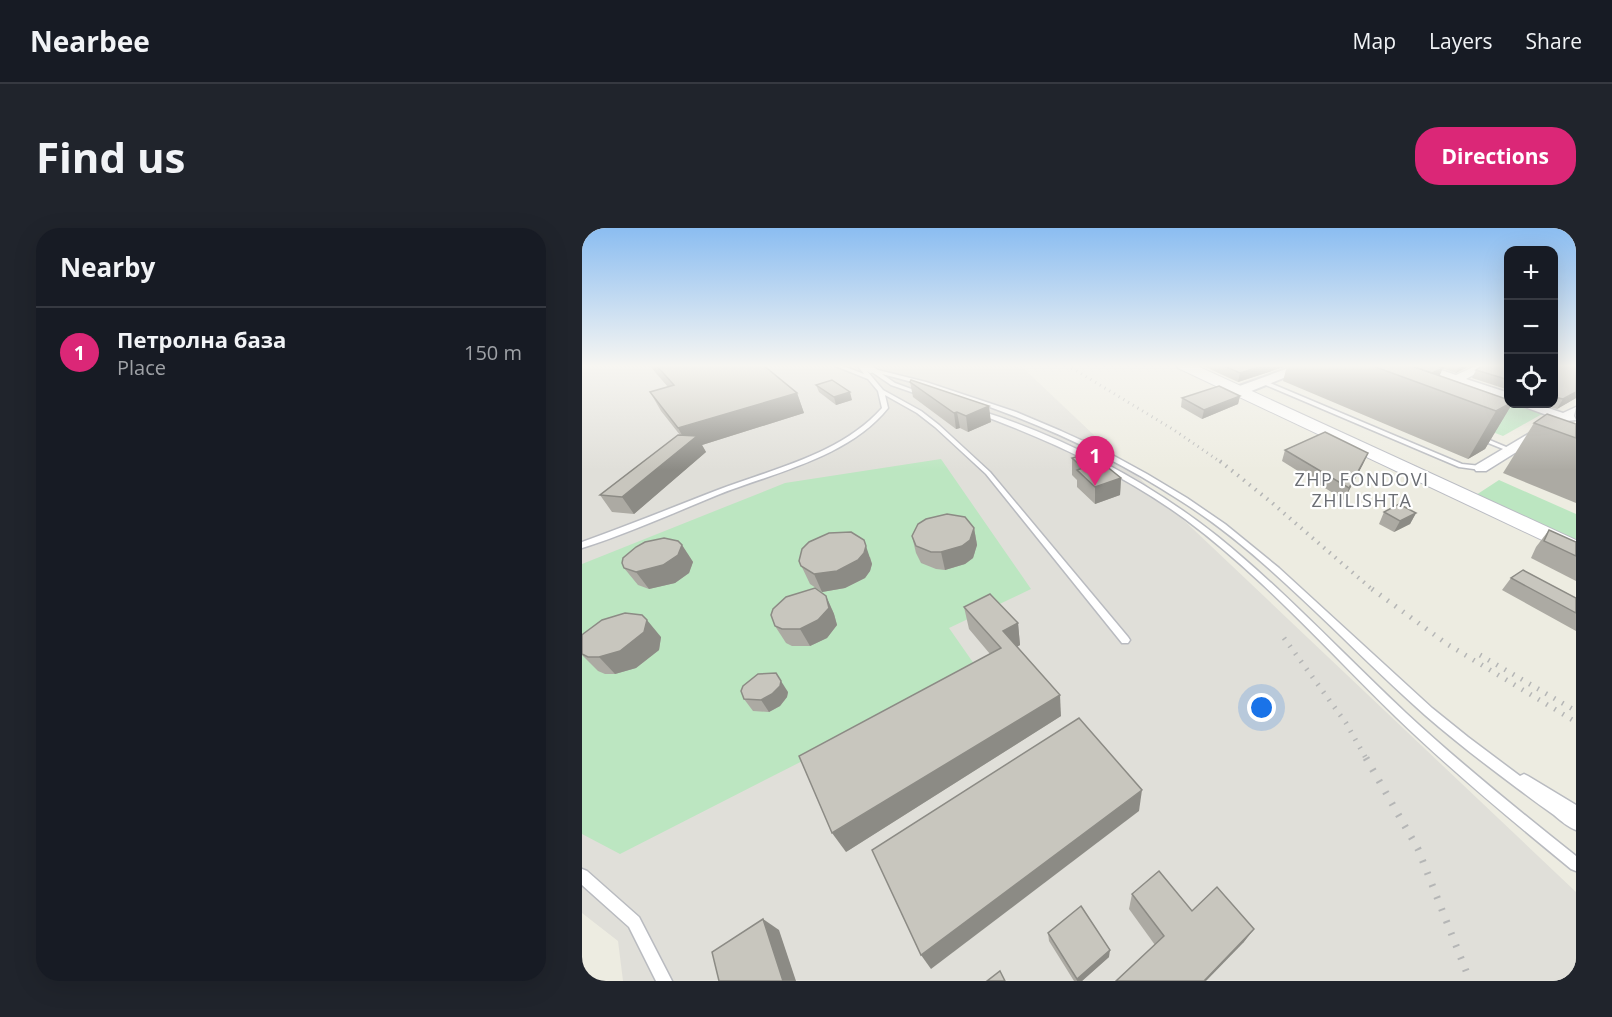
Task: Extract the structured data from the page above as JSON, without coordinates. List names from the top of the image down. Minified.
{"districts":["ZHP FONDOVI ZHILISHTA"],"page":{"header":"Nearbee","nav":["Map","Layers","Share"],"buttons":"Directions","title":"Find us","heading":"Nearby","map_buttons":["+","−"],"list":[{"mark":"1","name":"Петролна база","note":"Place","value":"150 m"}],"pins":"1"}}
